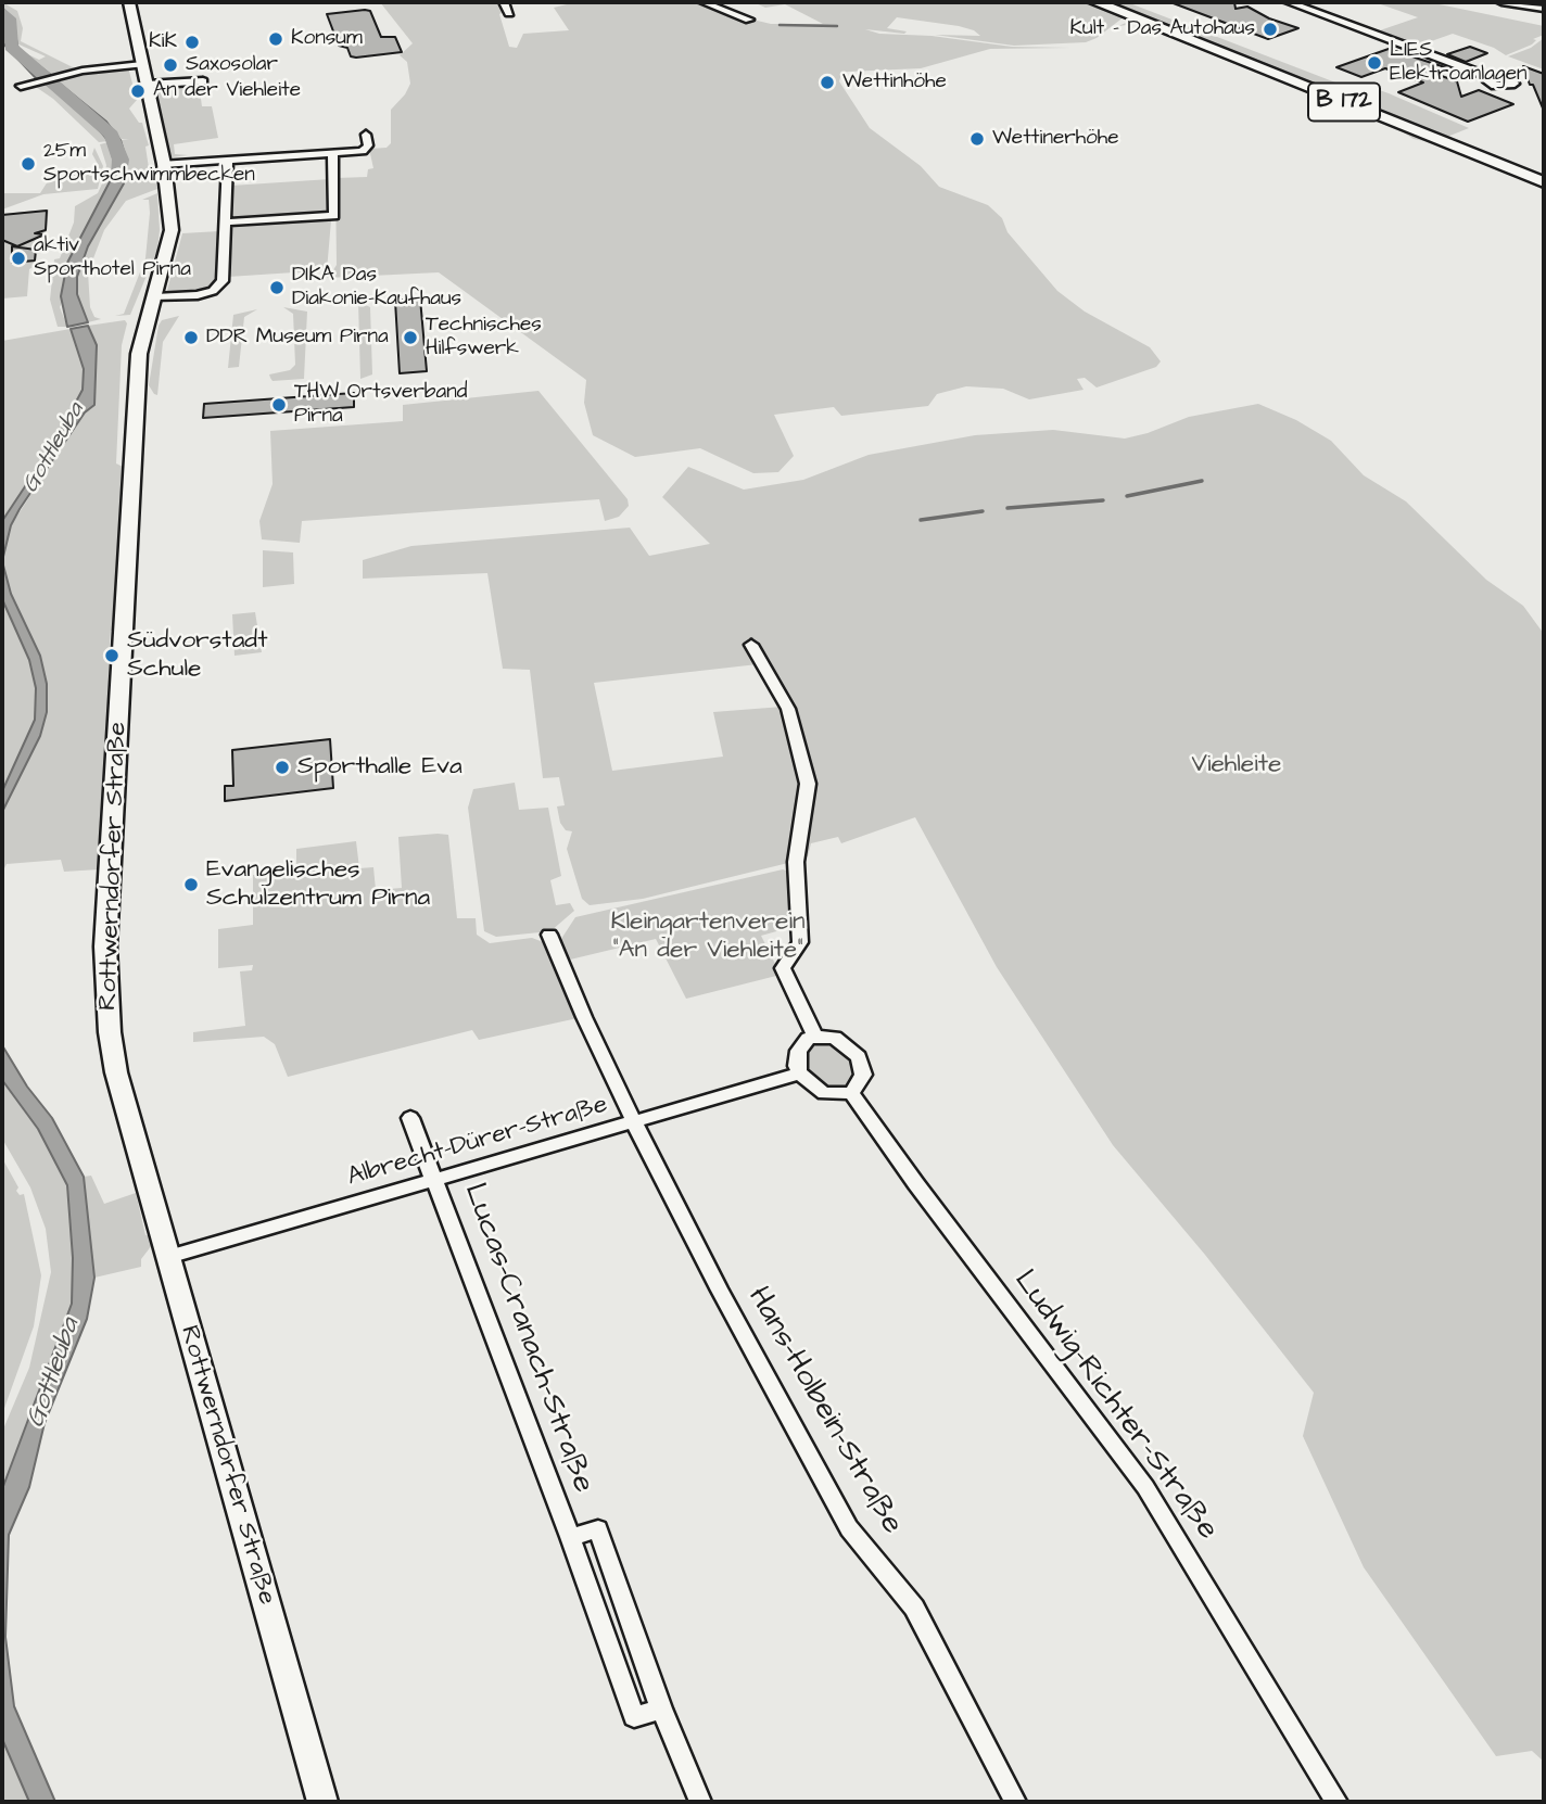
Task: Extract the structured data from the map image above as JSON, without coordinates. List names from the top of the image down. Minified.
{"streets":{"main road":["B 172","Rottwerndorfer Straße"],"street":["Albrecht-Dürer-Straße","Lucas-Cranach-Straße","Ludwig-Richter-Straße","Hans-Holbein-Straße"]},"crossings":[["Rottwerndorfer Straße","Albrecht-Dürer-Straße"],["Albrecht-Dürer-Straße","Lucas-Cranach-Straße"],["Albrecht-Dürer-Straße","Ludwig-Richter-Straße"],["Albrecht-Dürer-Straße","Hans-Holbein-Straße"]],"water":["Gottleuba"],"parks":["Viehleite","Kleingartenverein “An der Viehleite\""],"places":["Kult - Das Autohaus","Konsum","KiK","LIES Elektroanlagen","Saxosolar","Wettinhöhe","An der Viehleite","Wettinerhöhe","25m Sportschwimmbecken","aktiv Sporthotel Pirna","DIKA Das Diakonie-Kaufhaus","DDR Museum Pirna","Technisches Hilfswerk","THW Ortsverband Pirna","Südvorstadt Schule","Sporthalle Eva","Evangelisches Schulzentrum Pirna"]}
